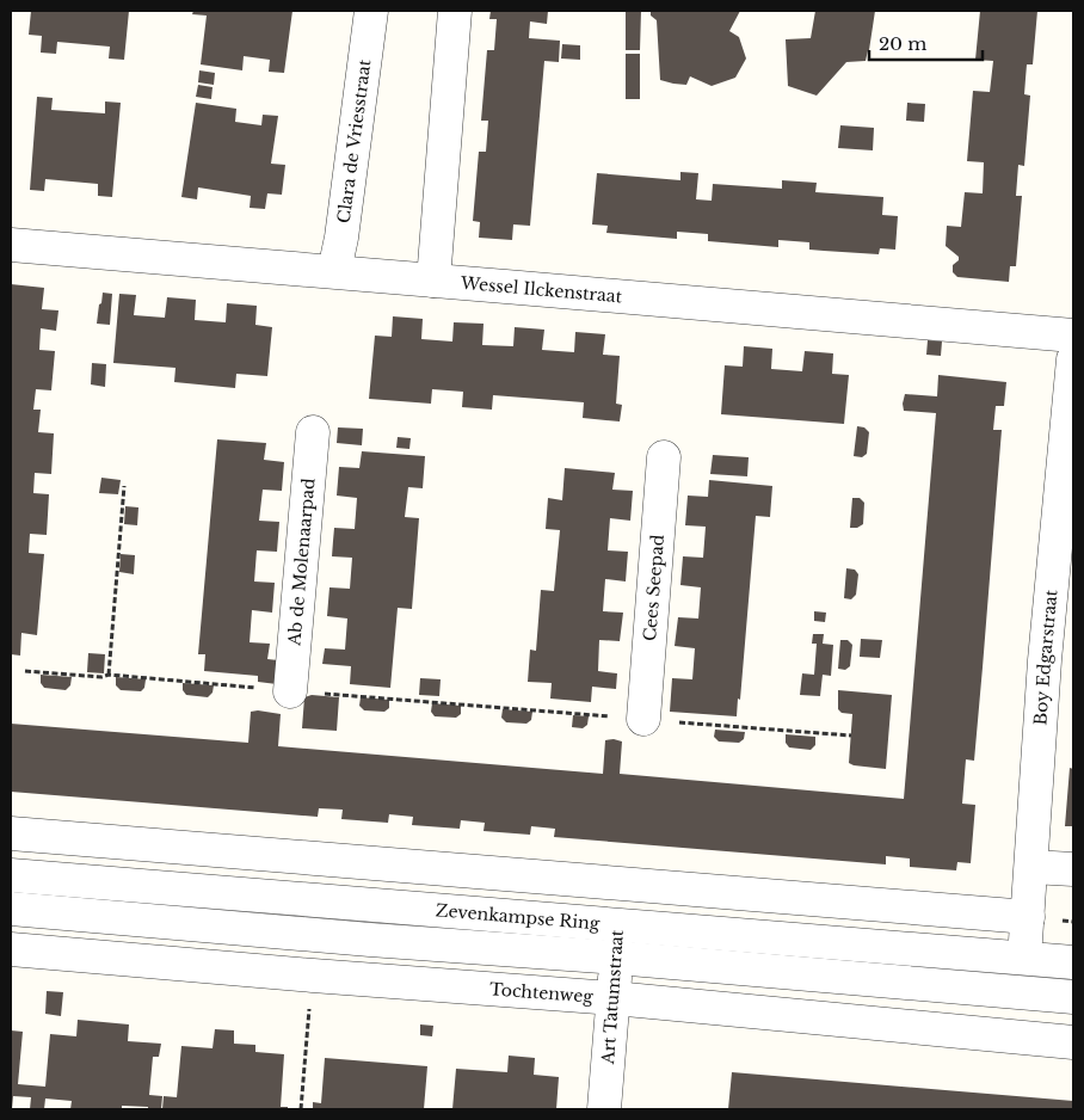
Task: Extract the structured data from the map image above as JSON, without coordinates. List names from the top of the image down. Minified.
{"streets":{"street":["Clara de Vriesstraat","Wessel Ilckenstraat","Ab de Molenaarpad","Cees Seepad","Boy Edgarstraat","Zevenkampse Ring","Tochtenweg","Art Tatumstraat"]},"crossings":[["Clara de Vriesstraat","Wessel Ilckenstraat"],["Boy Edgarstraat","Zevenkampse Ring"],["Zevenkampse Ring","Art Tatumstraat"],["Tochtenweg","Art Tatumstraat"]],"scale_bar":"20 m"}
